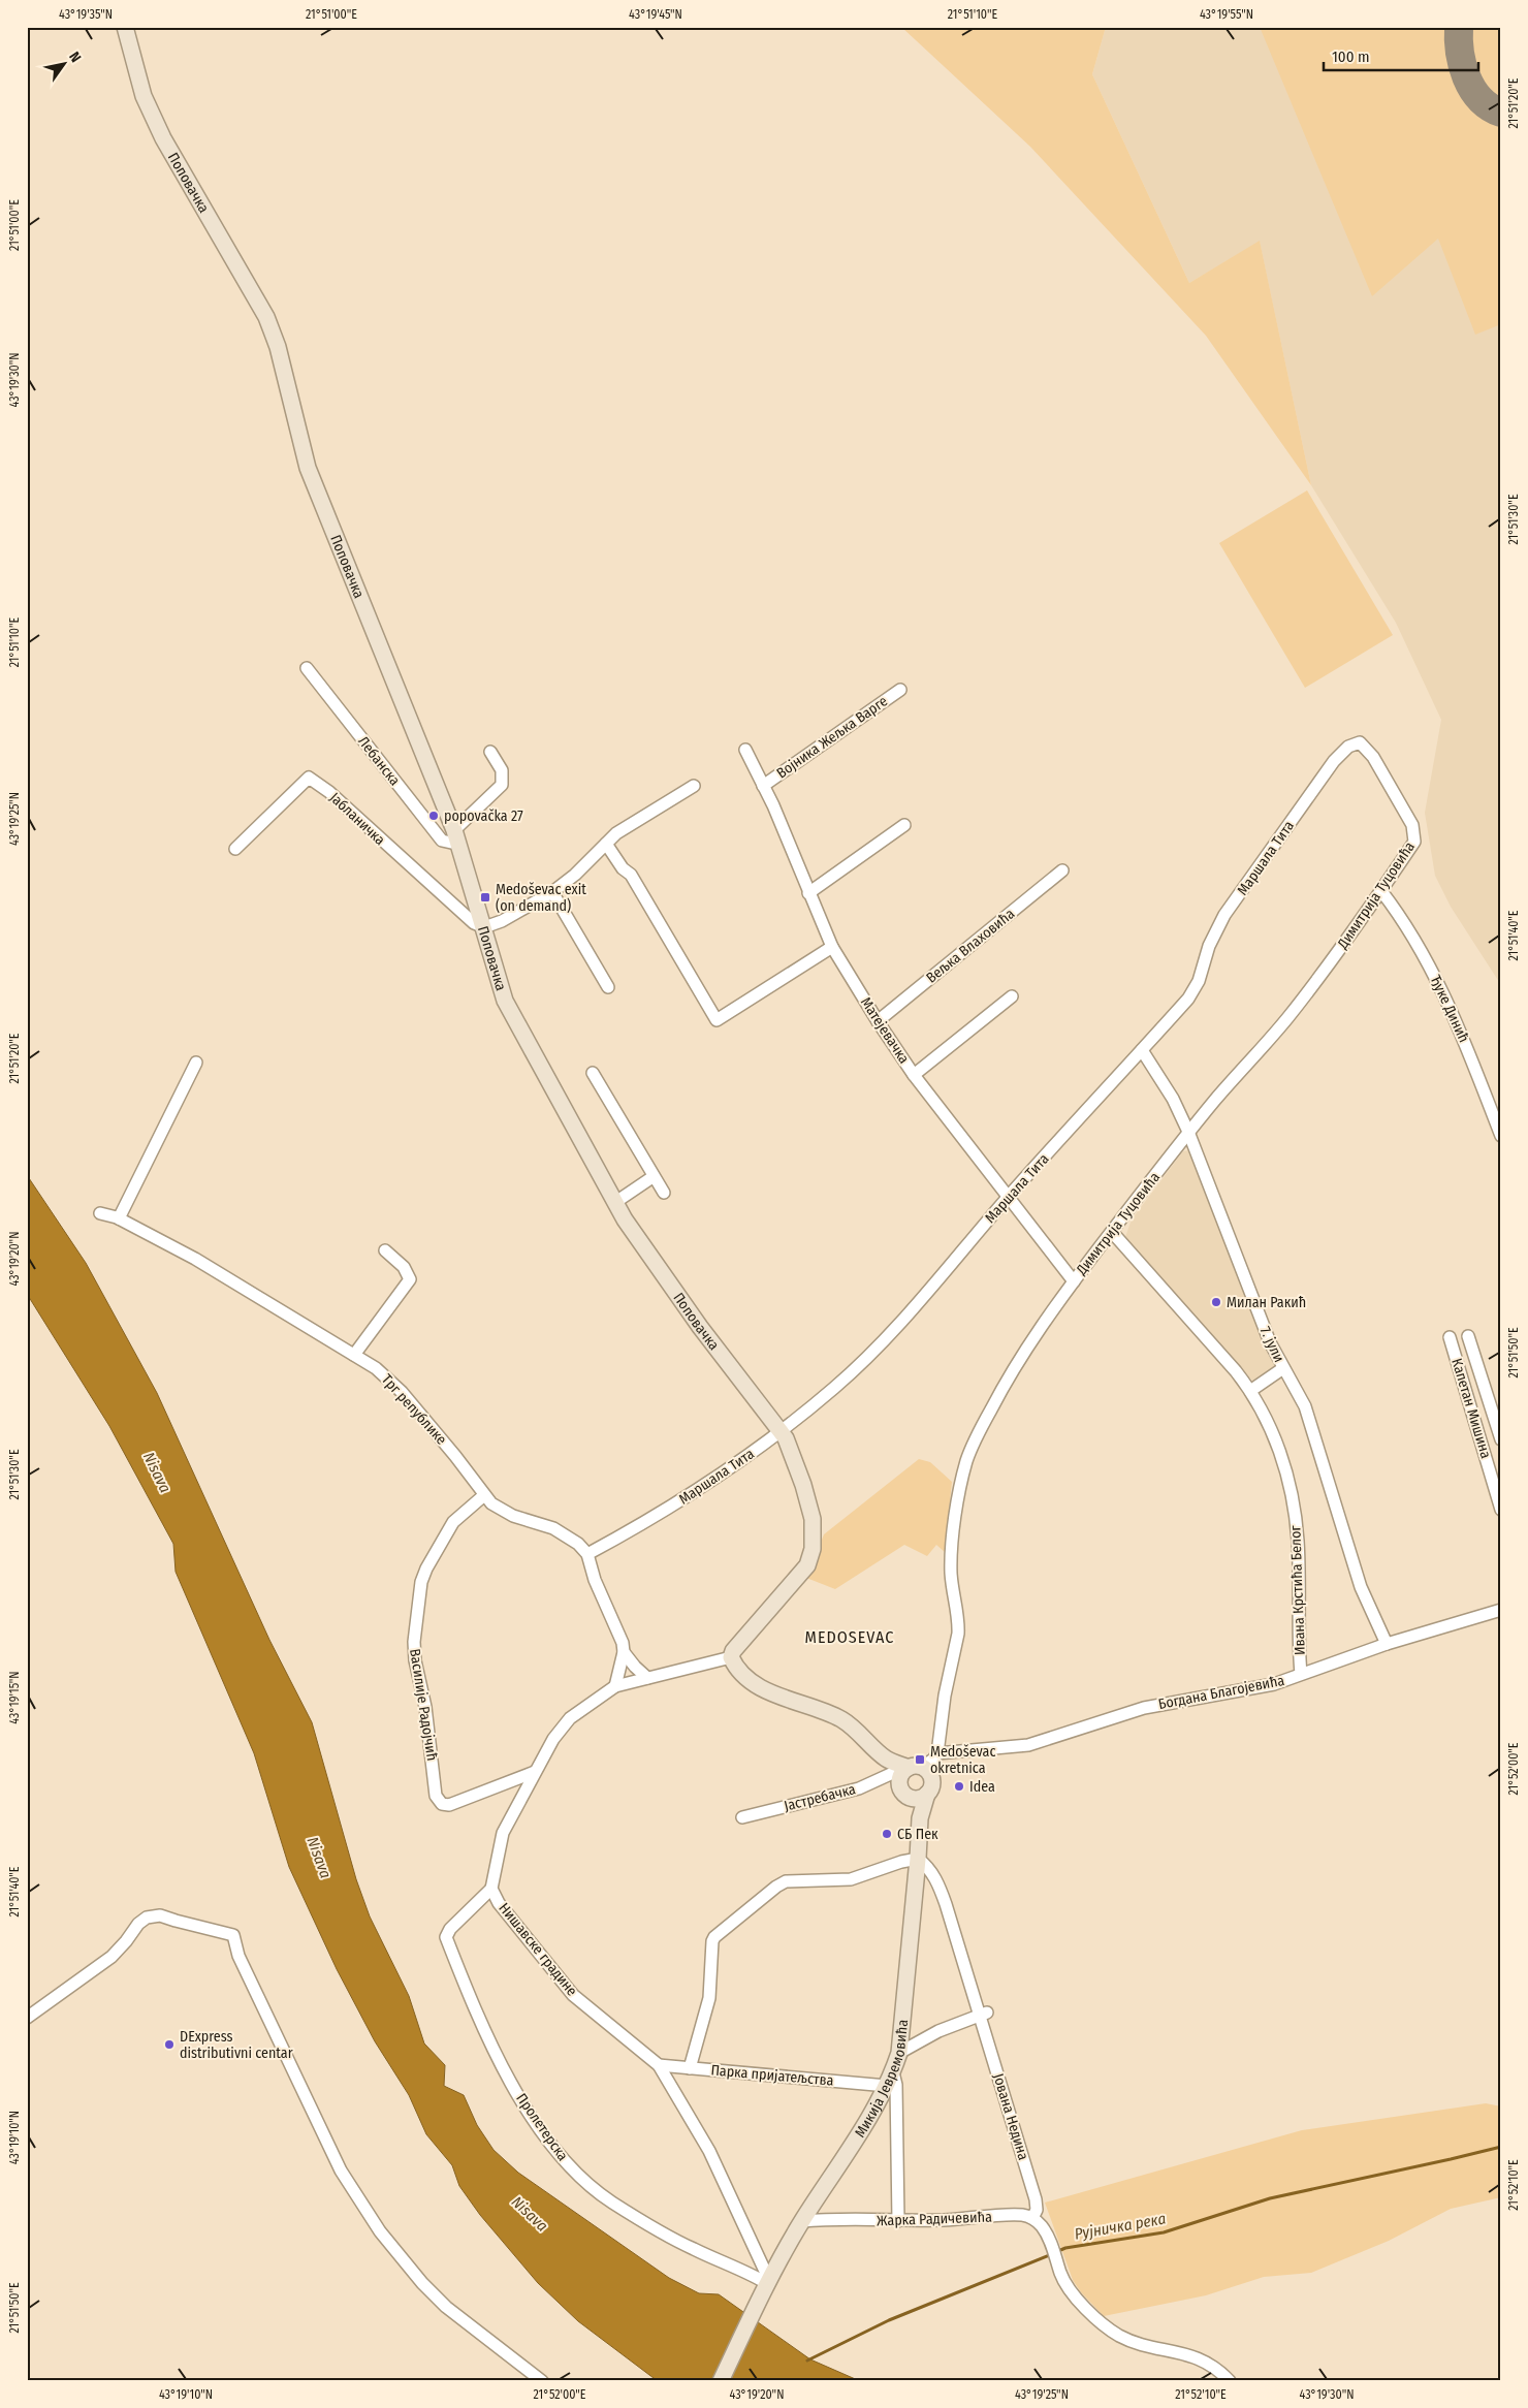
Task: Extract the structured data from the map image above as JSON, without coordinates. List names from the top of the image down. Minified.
{"streets":{"street":["Поповачка","Војника Жељка Варге","Лебанска","Јабланичка","Маршала Тита","Димитрија Туцовића","Вељка Влаховића","Ђуке Динић","Матејевачка","7. јули","Капетан Мишина","Трг републике","Ивана Крстића Белог","Богдана Благојевића","Василије Радојчић","Јастребачка","Нишавске градине","Парка пријатељства","Микија Јевремовића","Јована Недина","Пролетерска","Жарка Радичевића"]},"crossings":[["Поповачка","Лебанска"],["Поповачка","Јабланичка"],["Поповачка","Маршала Тита"],["Поповачка","Нишавске градине"],["Војника Жељка Варге","Матејевачка"],["Маршала Тита","Димитрија Туцовића"],["Маршала Тита","Матејевачка"],["Маршала Тита","7. јули"],["Маршала Тита","Трг републике"],["Димитрија Туцовића","Ђуке Динић"],["Димитрија Туцовића","Матејевачка"],["Димитрија Туцовића","7. јули"],["Димитрија Туцовића","Ивана Крстића Белог"],["Димитрија Туцовића","Богдана Благојевића"],["Димитрија Туцовића","Јастребачка"],["Димитрија Туцовића","Микија Јевремовића"],["Вељка Влаховића","Матејевачка"],["7. јули","Богдана Благојевића"],["Трг републике","Василије Радојчић"],["Трг републике","Нишавске градине"],["Ивана Крстића Белог","Богдана Благојевића"],["Богдана Благојевића","Јастребачка"],["Богдана Благојевића","Микија Јевремовића"],["Василије Радојчић","Нишавске градине"],["Јастребачка","Микија Јевремовића"],["Нишавске градине","Парка пријатељства"],["Нишавске градине","Микија Јевремовића"],["Нишавске градине","Пролетерска"],["Парка пријатељства","Микија Јевремовића"],["Микија Јевремовића","Јована Недина"],["Микија Јевремовића","Пролетерска"],["Микија Јевремовића","Жарка Радичевића"],["Јована Недина","Жарка Радичевића"]],"districts":["MEDOSEVAC"],"water":["Nisava","Рујничка река"],"places":{"other":["popovačka 27","Милан Ракић","Idea","СБ Пек","DExpress distributivni centar"],"transit":["Medoševac exit (on demand)","Medoševac okretnica"]},"scale_bar":"100 m","north":"top right","coordinates":["43°19'35\"N","21°51'00\"E","43°19'45\"N","21°51'10\"E","43°19'55\"N","21°51'20\"E","43°19'30\"N","21°51'30\"E","43°19'25\"N","21°51'40\"E","43°19'20\"N","21°51'50\"E","43°19'15\"N","21°52'00\"E","43°19'10\"N","21°52'10\"E"]}
